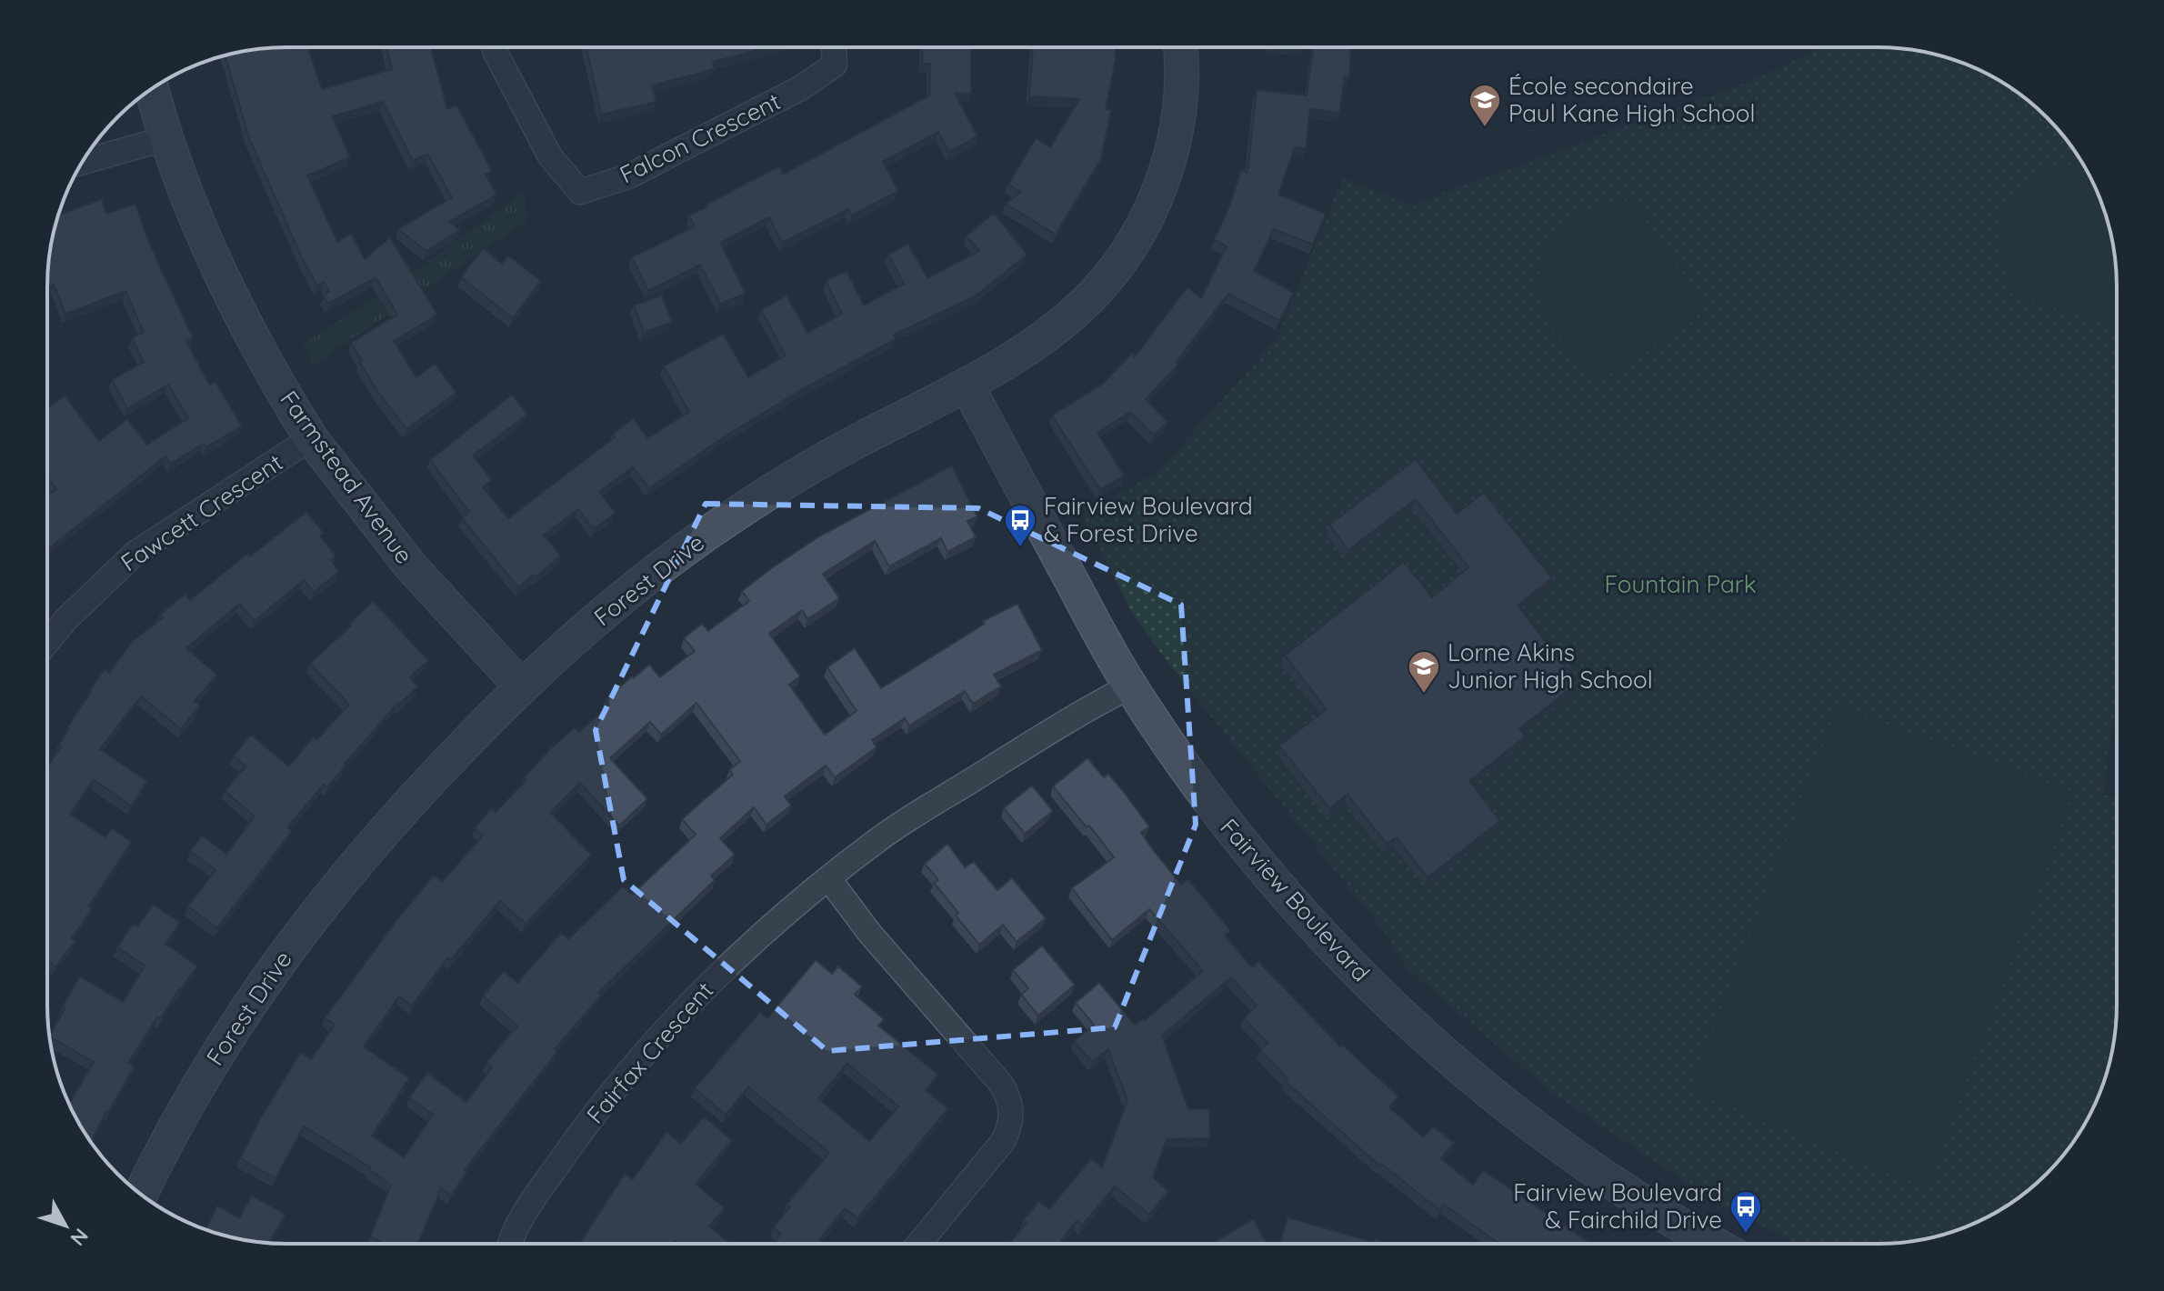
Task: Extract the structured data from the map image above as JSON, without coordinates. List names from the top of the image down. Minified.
{"streets":{"street":["Falcon Crescent","Farmstead Avenue","Fawcett Crescent","Forest Drive","Fairview Boulevard","Fairfax Crescent"]},"crossings":[["Farmstead Avenue","Fawcett Crescent"],["Farmstead Avenue","Forest Drive"],["Forest Drive","Fairview Boulevard"],["Fairview Boulevard","Fairfax Crescent"]],"parks":["Fountain Park"],"places":{"school or university":["École secondaire Paul Kane High School","Lorne Akins Junior High School"],"bus stop":["Fairview Boulevard & Forest Drive","Fairview Boulevard & Fairchild Drive"]},"north":"bottom right"}
